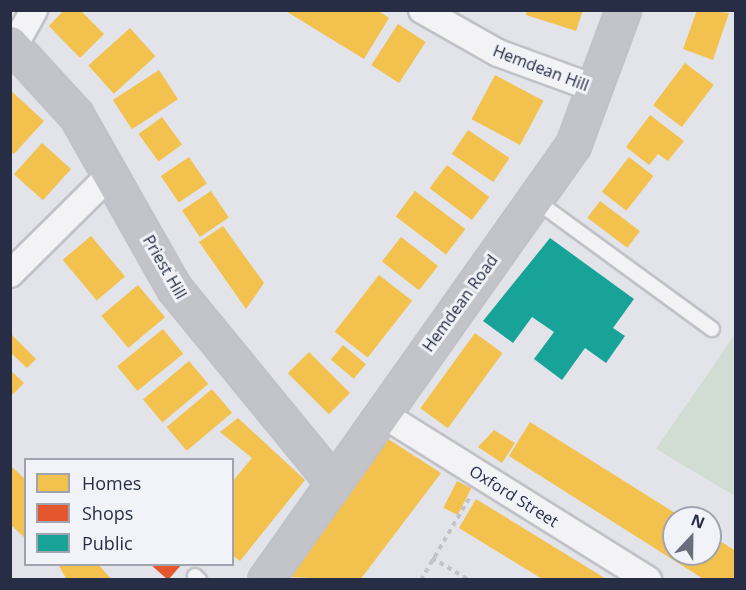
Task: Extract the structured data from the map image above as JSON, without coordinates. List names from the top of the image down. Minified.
{"streets":{"street":["Hemdean Hill","Priest Hill","Hemdean Road","Oxford Street"]},"crossings":[["Hemdean Hill","Hemdean Road"],["Priest Hill","Hemdean Road"],["Hemdean Road","Oxford Street"]],"legend":["Homes","Shops","Public"],"north":"top"}
